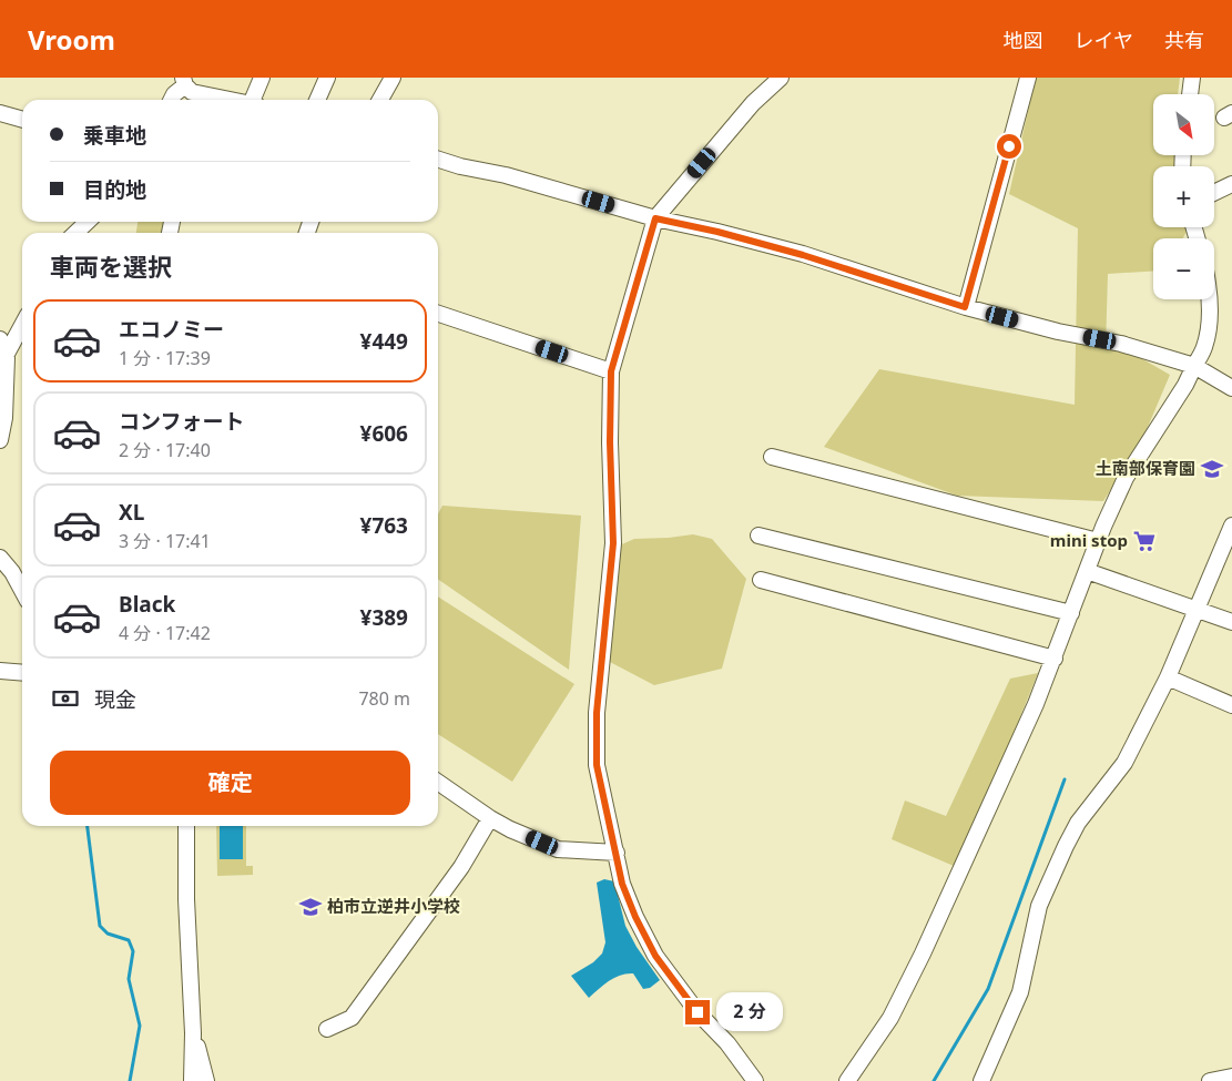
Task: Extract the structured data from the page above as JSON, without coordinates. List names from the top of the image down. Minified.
{"places":{"school or university":["土南部保育園","柏市立逆井小学校"],"supermarket":["mini stop"]},"north":"bottom right","page":{"header":"Vroom","nav":["地図","レイヤ","共有"],"map_buttons":["+","−"],"banner":["乗車地","目的地"],"heading":"車両を選択","list":[{"name":"エコノミー","note":"1 分 · 17:39","value":"¥449"},{"name":"コンフォート","note":"2 分 · 17:40","value":"¥606"},{"name":"XL","note":"3 分 · 17:41","value":"¥763"},{"name":"Black","note":"4 分 · 17:42","value":"¥389"}],"pay":["現金","780 m"],"buttons":"確定","bubble":"2 分"}}
